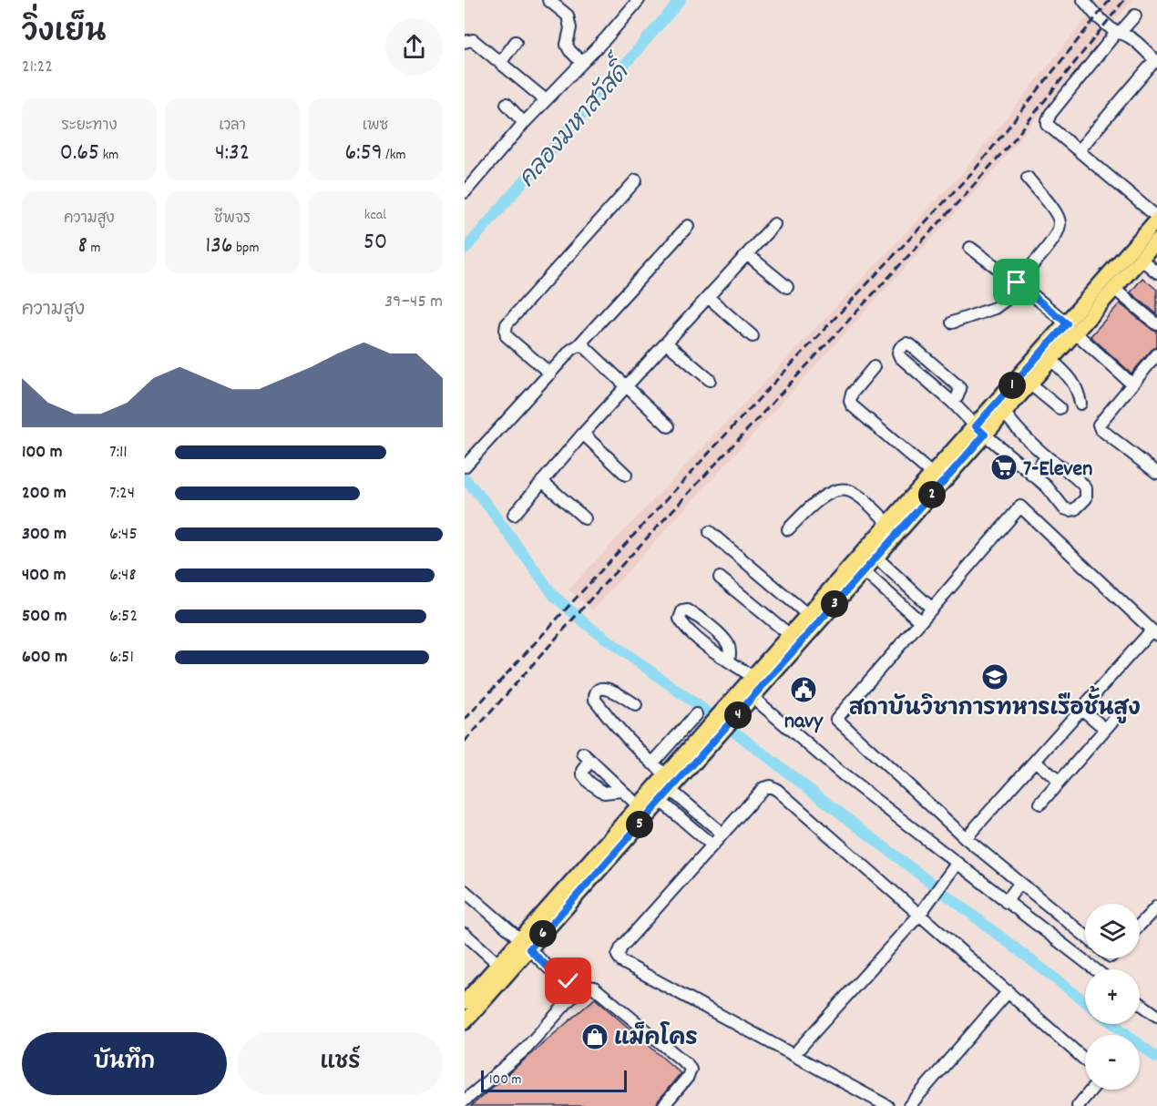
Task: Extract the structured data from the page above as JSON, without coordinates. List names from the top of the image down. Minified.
{"water":["คลองมหาสวัสดิ์"],"places":{"supermarket":["7-Eleven"],"school or university":["สถาบันวิชาการทหารเรือชั้นสูง"],"public building":["navy"],"shop":["แม็คโคร"]},"scale_bar":"100 m","page":{"heading":["วิ่งเย็น","21:22"],"stats":[["ระยะทาง","0.65 km"],["เวลา","4:32"],["เพซ","6:59 /km"],["ความสูง","8 m"],["ชีพจร","136 bpm"],["kcal","50"]],"chart":["ความสูง","39–45 m"],"pins":["1","2","3","4","5","6"],"list":[{"name":"100 m","note":"7:11"},{"name":"200 m","note":"7:24"},{"name":"300 m","note":"6:45"},{"name":"400 m","note":"6:48"},{"name":"500 m","note":"6:52"},{"name":"600 m","note":"6:51"}],"map_buttons":["+","−"],"buttons":["บันทึก","แชร์"],"scale":"100 m"}}
